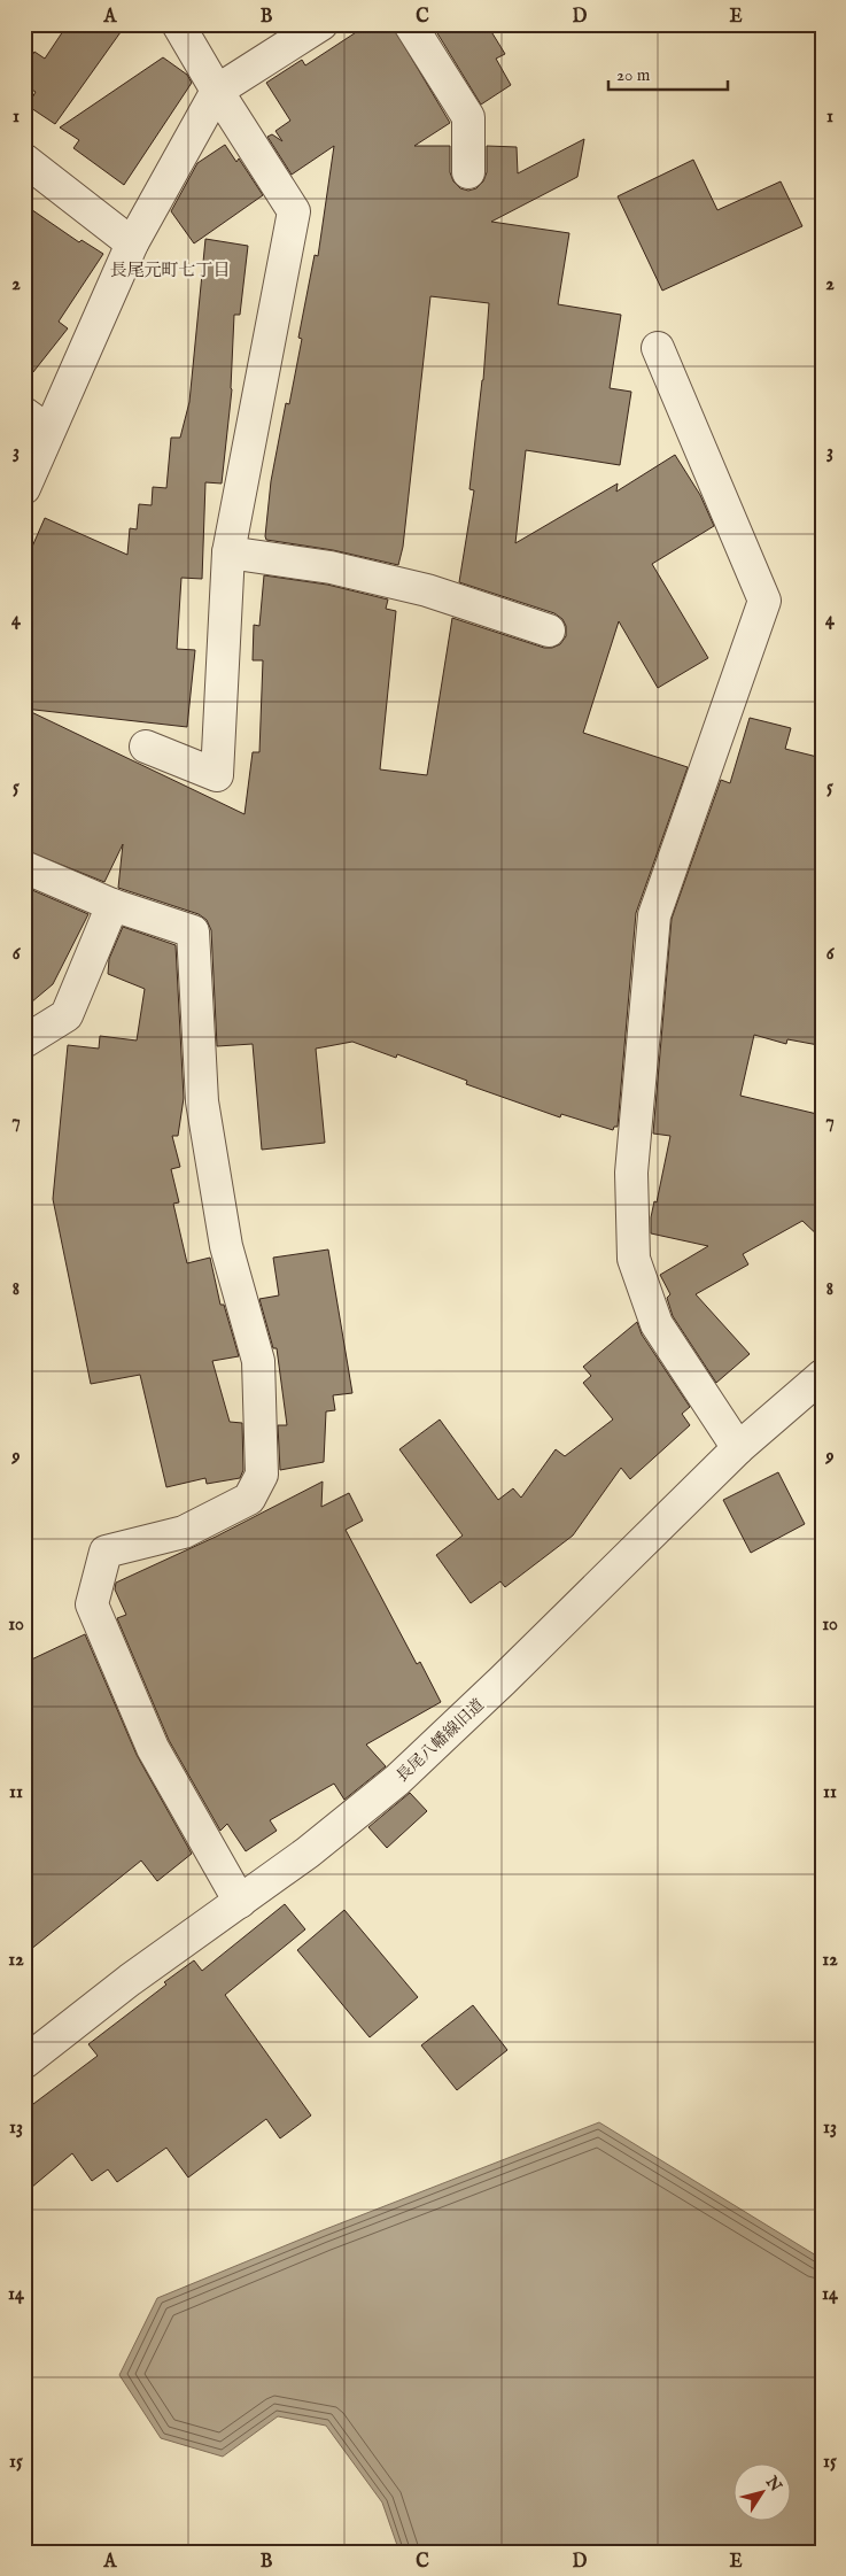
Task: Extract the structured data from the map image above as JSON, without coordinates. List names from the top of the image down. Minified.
{"streets":{"street":["長尾八幡線旧道"]},"districts":["長尾元町七丁目"],"scale_bar":"20 m","north":"top right","grid":{"columns":["A","B","C","D","E"],"rows":["1","2","3","4","5","6","7","8","9","10","11","12","13","14","15"]}}
